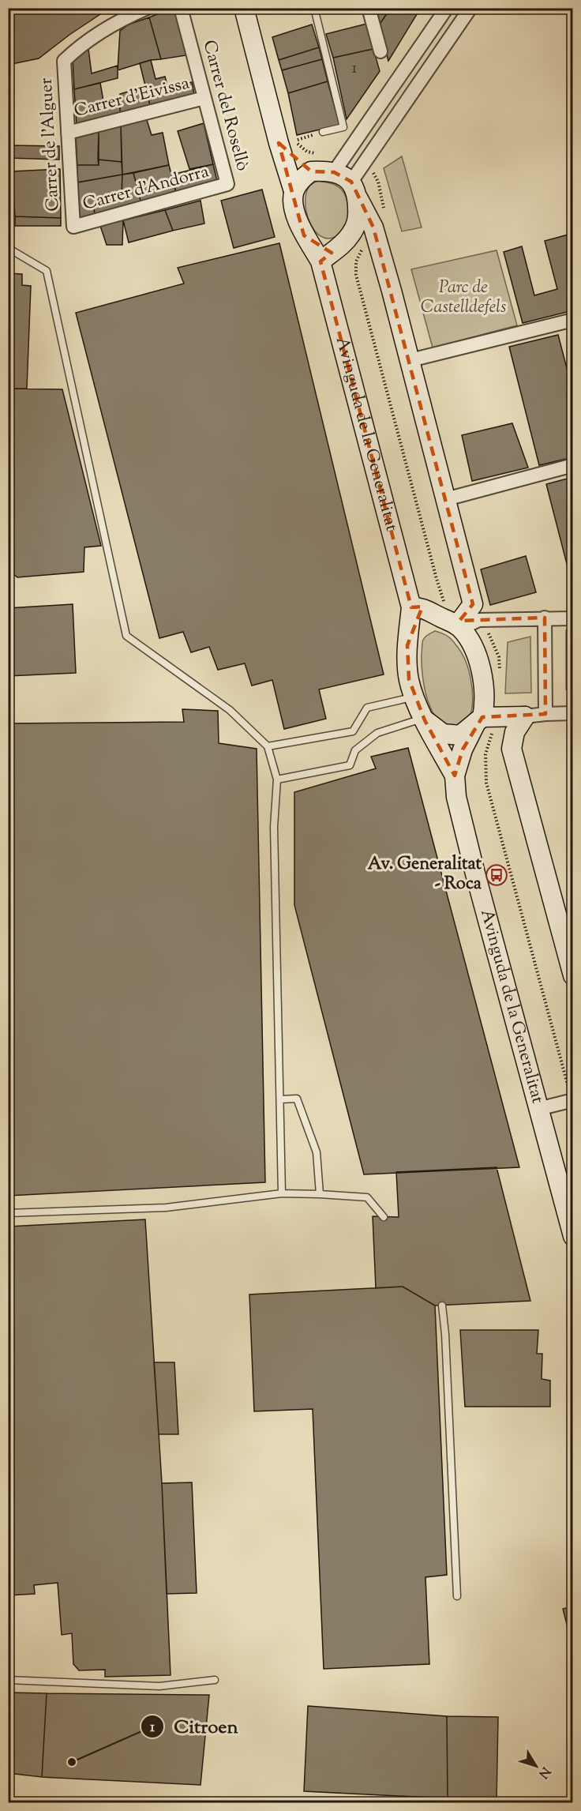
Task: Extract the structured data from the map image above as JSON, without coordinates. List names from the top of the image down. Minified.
{"streets":{"street":["Carrer d'Eivissa","Carrer del Rosellò","Carrer de l'Alguer","Carrer d'Andorra","Avinguda de la Generalitat"]},"crossings":[["Carrer d'Eivissa","Carrer del Rosellò"],["Carrer d'Eivissa","Carrer de l'Alguer"],["Carrer del Rosellò","Carrer d'Andorra"],["Carrer de l'Alguer","Carrer d'Andorra"]],"parks":["Parc de Castelldefels"],"places":{"bus stop":["Av. Generalitat - Roca"],"other":["Citroen"]},"house_numbers":["1"],"north":"bottom right"}
